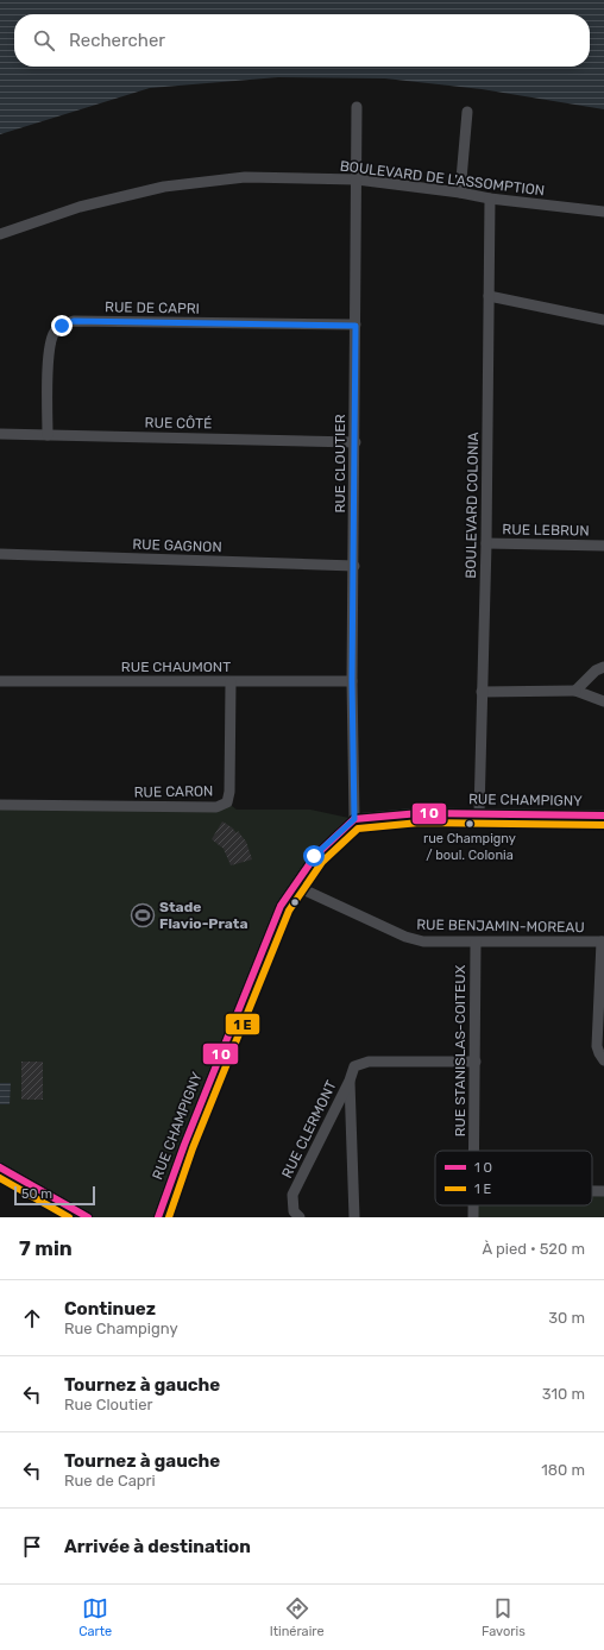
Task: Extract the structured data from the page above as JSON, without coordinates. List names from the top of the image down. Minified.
{"streets":{"street":["BOULEVARD DE L'ASSOMPTION","RUE DE CAPRI","RUE CÔTÉ","RUE CLOUTIER","BOULEVARD COLONIA","RUE LEBRUN","RUE GAGNON","RUE CHAUMONT","RUE CARON","RUE CHAMPIGNY","RUE BENJAMIN-MOREAU","RUE STANISLAS-COITEUX","RUE CLERMONT"]},"crossings":[["BOULEVARD DE L'ASSOMPTION","RUE CLOUTIER"],["BOULEVARD DE L'ASSOMPTION","BOULEVARD COLONIA"],["RUE DE CAPRI","RUE CÔTÉ"],["RUE DE CAPRI","RUE CLOUTIER"],["RUE CÔTÉ","RUE CLOUTIER"],["RUE CLOUTIER","RUE GAGNON"],["RUE CLOUTIER","RUE CHAUMONT"],["RUE CLOUTIER","RUE CHAMPIGNY"],["BOULEVARD COLONIA","RUE LEBRUN"],["BOULEVARD COLONIA","RUE CHAMPIGNY"],["RUE CHAUMONT","RUE CARON"],["RUE CHAMPIGNY","RUE BENJAMIN-MOREAU"],["RUE BENJAMIN-MOREAU","RUE STANISLAS-COITEUX"],["RUE STANISLAS-COITEUX","RUE CLERMONT"]],"places":{"other":["rue Champigny / boul. Colonia"],"sports":["Stade Flavio-Prata"]},"legend":["1 O","1 E"],"scale_bar":"50 m","page":{"search":"Rechercher","scale":"50 m","heading":["7 min","À pied · 520 m"],"list":[["Continuez","Rue Champigny","30 m"],["Tournez à gauche","Rue Cloutier","310 m"],["Tournez à gauche","Rue de Capri","180 m"],"Arrivée à destination"],"nav":["Carte","Itinéraire","Favoris"]}}
